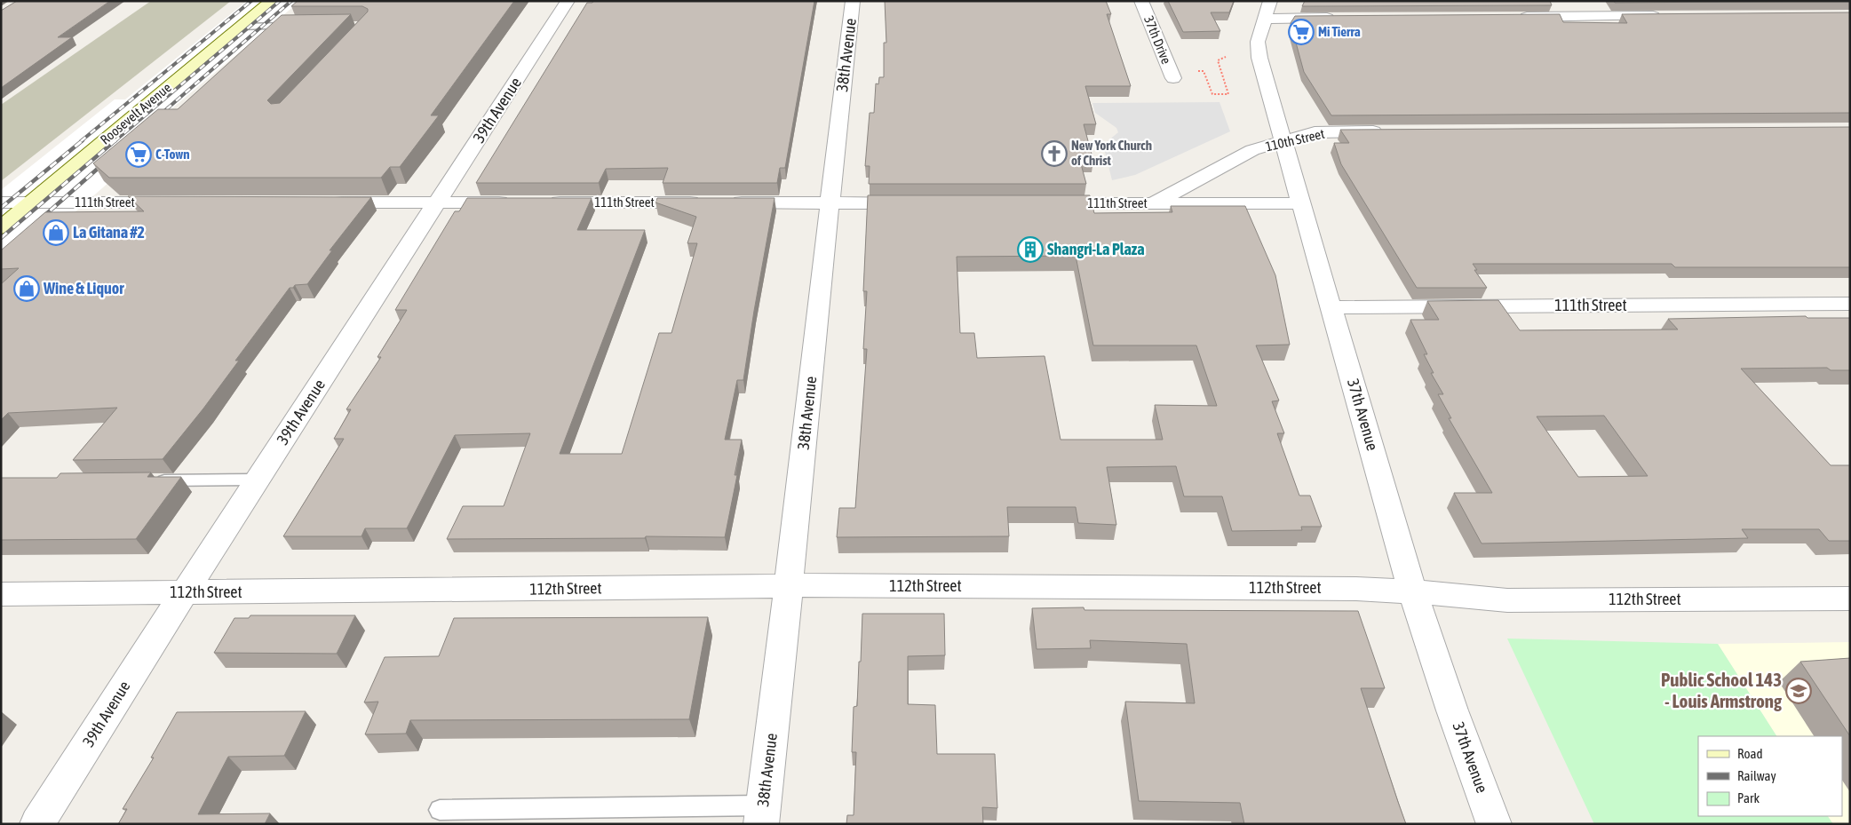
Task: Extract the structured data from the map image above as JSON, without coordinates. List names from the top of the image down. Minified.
{"streets":{"main road":["Roosevelt Avenue"],"street":["37th Drive","38th Avenue","39th Avenue","110th Street","111th Street","37th Avenue","112th Street"]},"crossings":[["38th Avenue","111th Street"],["38th Avenue","112th Street"],["39th Avenue","112th Street"],["Roosevelt Avenue","111th Street"],["110th Street","111th Street"],["110th Street","37th Avenue"],["111th Street","37th Avenue"],["37th Avenue","112th Street"]],"places":{"supermarket":["Mi Tierra","C-Town"],"church":["New York Church of Christ"],"shop":["La Gitana #2","Wine & Liquor"],"building":["Shangri-La Plaza"],"school or university":["Public School 143 - Louis Armstrong"]},"legend":["Road","Railway","Park"]}
